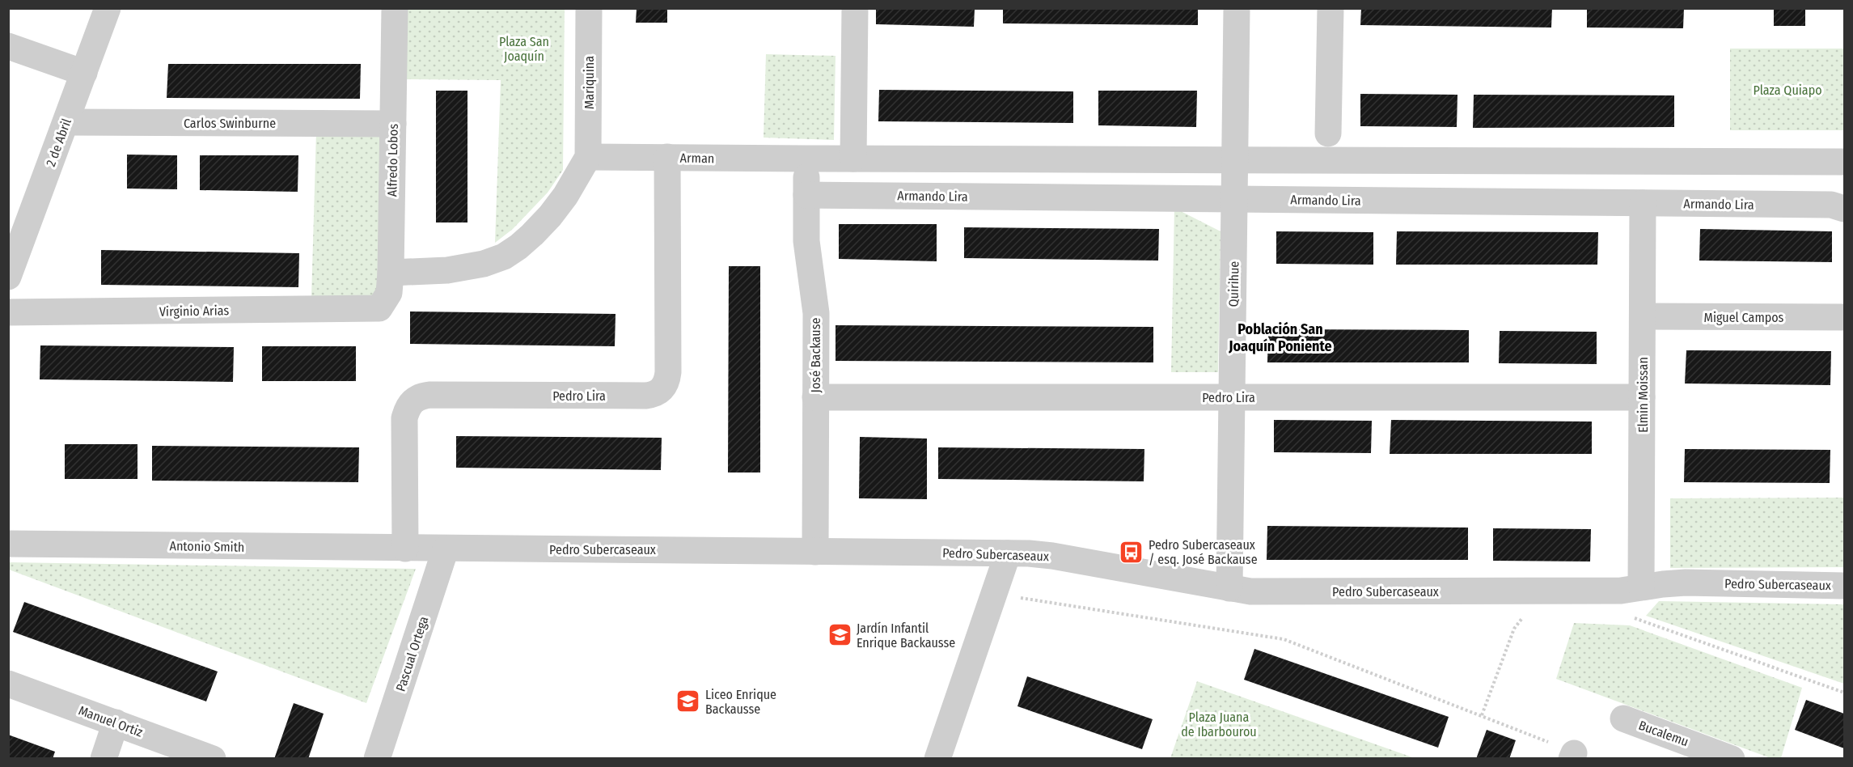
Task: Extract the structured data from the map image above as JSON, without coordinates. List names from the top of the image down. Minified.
{"streets":{"street":["Mariquina","Carlos Swinburne","2 de Abril","Arman","Alfredo Lobos","Armando Lira","Quirihue","Virginio Arias","Miguel Campos","José Backause","Elmin Moissan","Pedro Lira","Antonio Smith","Pedro Subercaseaux","Pascual Ortega","Manuel Ortiz","Bucalemu"]},"crossings":[["Mariquina","Arman"],["Carlos Swinburne","2 de Abril"],["Carlos Swinburne","Alfredo Lobos"],["Arman","José Backause"],["Arman","Pedro Lira"],["Alfredo Lobos","Virginio Arias"],["Armando Lira","Quirihue"],["Armando Lira","José Backause"],["Armando Lira","Elmin Moissan"],["Quirihue","Pedro Lira"],["Quirihue","Pedro Subercaseaux"],["Miguel Campos","Elmin Moissan"],["José Backause","Pedro Lira"],["José Backause","Pedro Subercaseaux"],["Elmin Moissan","Pedro Lira"],["Elmin Moissan","Pedro Subercaseaux"],["Pedro Lira","Antonio Smith"],["Pedro Lira","Pedro Subercaseaux"],["Antonio Smith","Pedro Subercaseaux"],["Pedro Subercaseaux","Pascual Ortega"]],"districts":["Población San Joaquín Poniente"],"parks":["Plaza San Joaquín","Plaza Quiapo","Plaza Juana de Ibarbourou"],"places":{"bus stop":["Pedro Subercaseaux / esq. José Backause"],"school or university":["Jardín Infantil Enrique Backausse","Liceo Enrique Backausse"]}}
